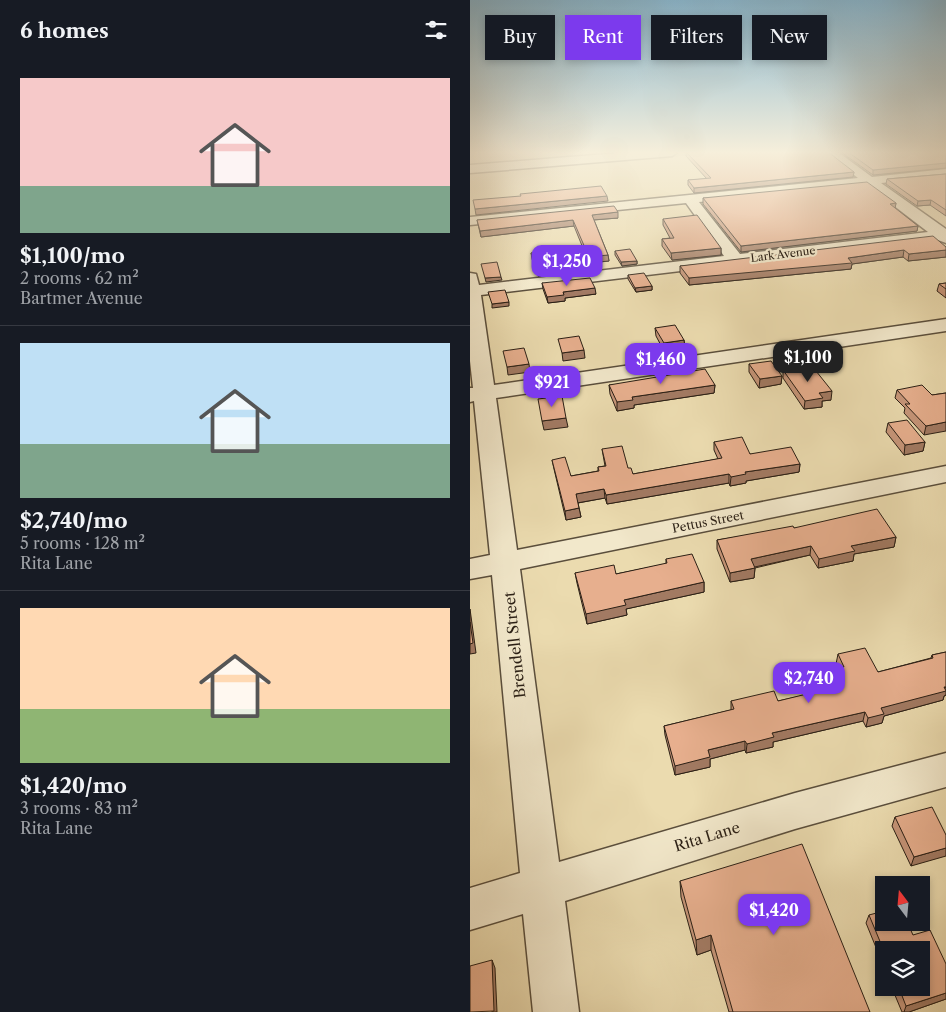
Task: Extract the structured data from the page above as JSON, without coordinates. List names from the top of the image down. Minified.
{"streets":{"street":["Lark Avenue","Pettus Street","Brendell Street","Rita Lane"]},"crossings":[["Lark Avenue","Brendell Street"],["Pettus Street","Brendell Street"],["Brendell Street","Rita Lane"]],"north":"top","page":{"heading":"6 homes","chip":["Buy","Rent","Filters","New"],"list":[{"name":"$1,100/mo","note":"2 rooms · 62 m² · Bartmer Avenue"},{"name":"$2,740/mo","note":"5 rooms · 128 m² · Rita Lane"},{"name":"$1,420/mo","note":"3 rooms · 83 m² · Rita Lane"}],"price":["$1,250","$1,100","$1,460","$921","$2,740","$1,420"]}}
